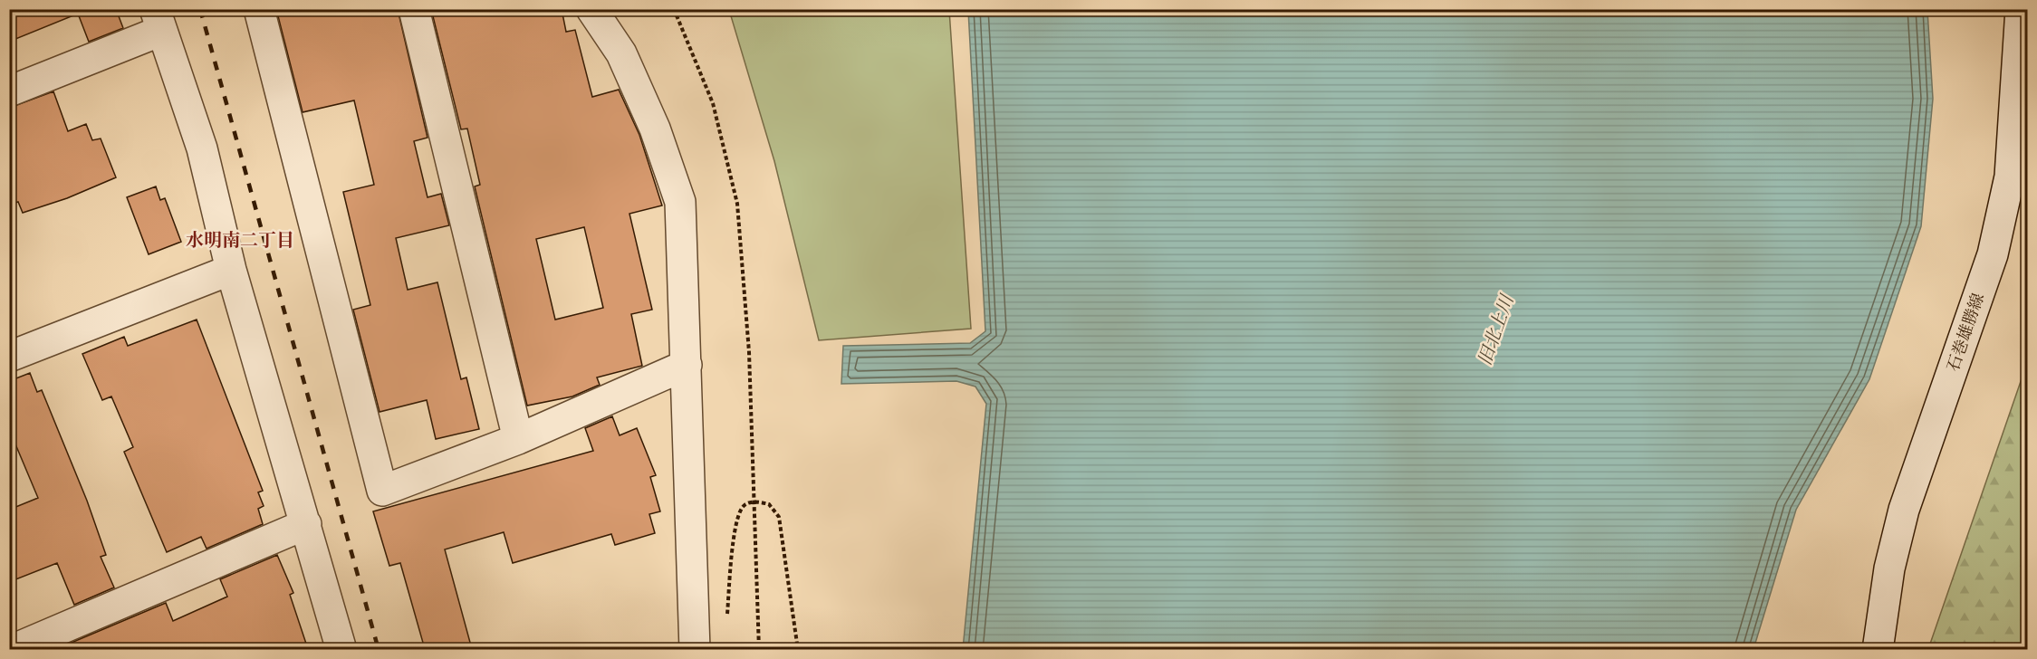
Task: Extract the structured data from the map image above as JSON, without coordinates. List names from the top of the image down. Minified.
{"streets":{"street":["石巻雄勝線"]},"districts":["水明南二丁目"],"water":["旧北上川"]}
